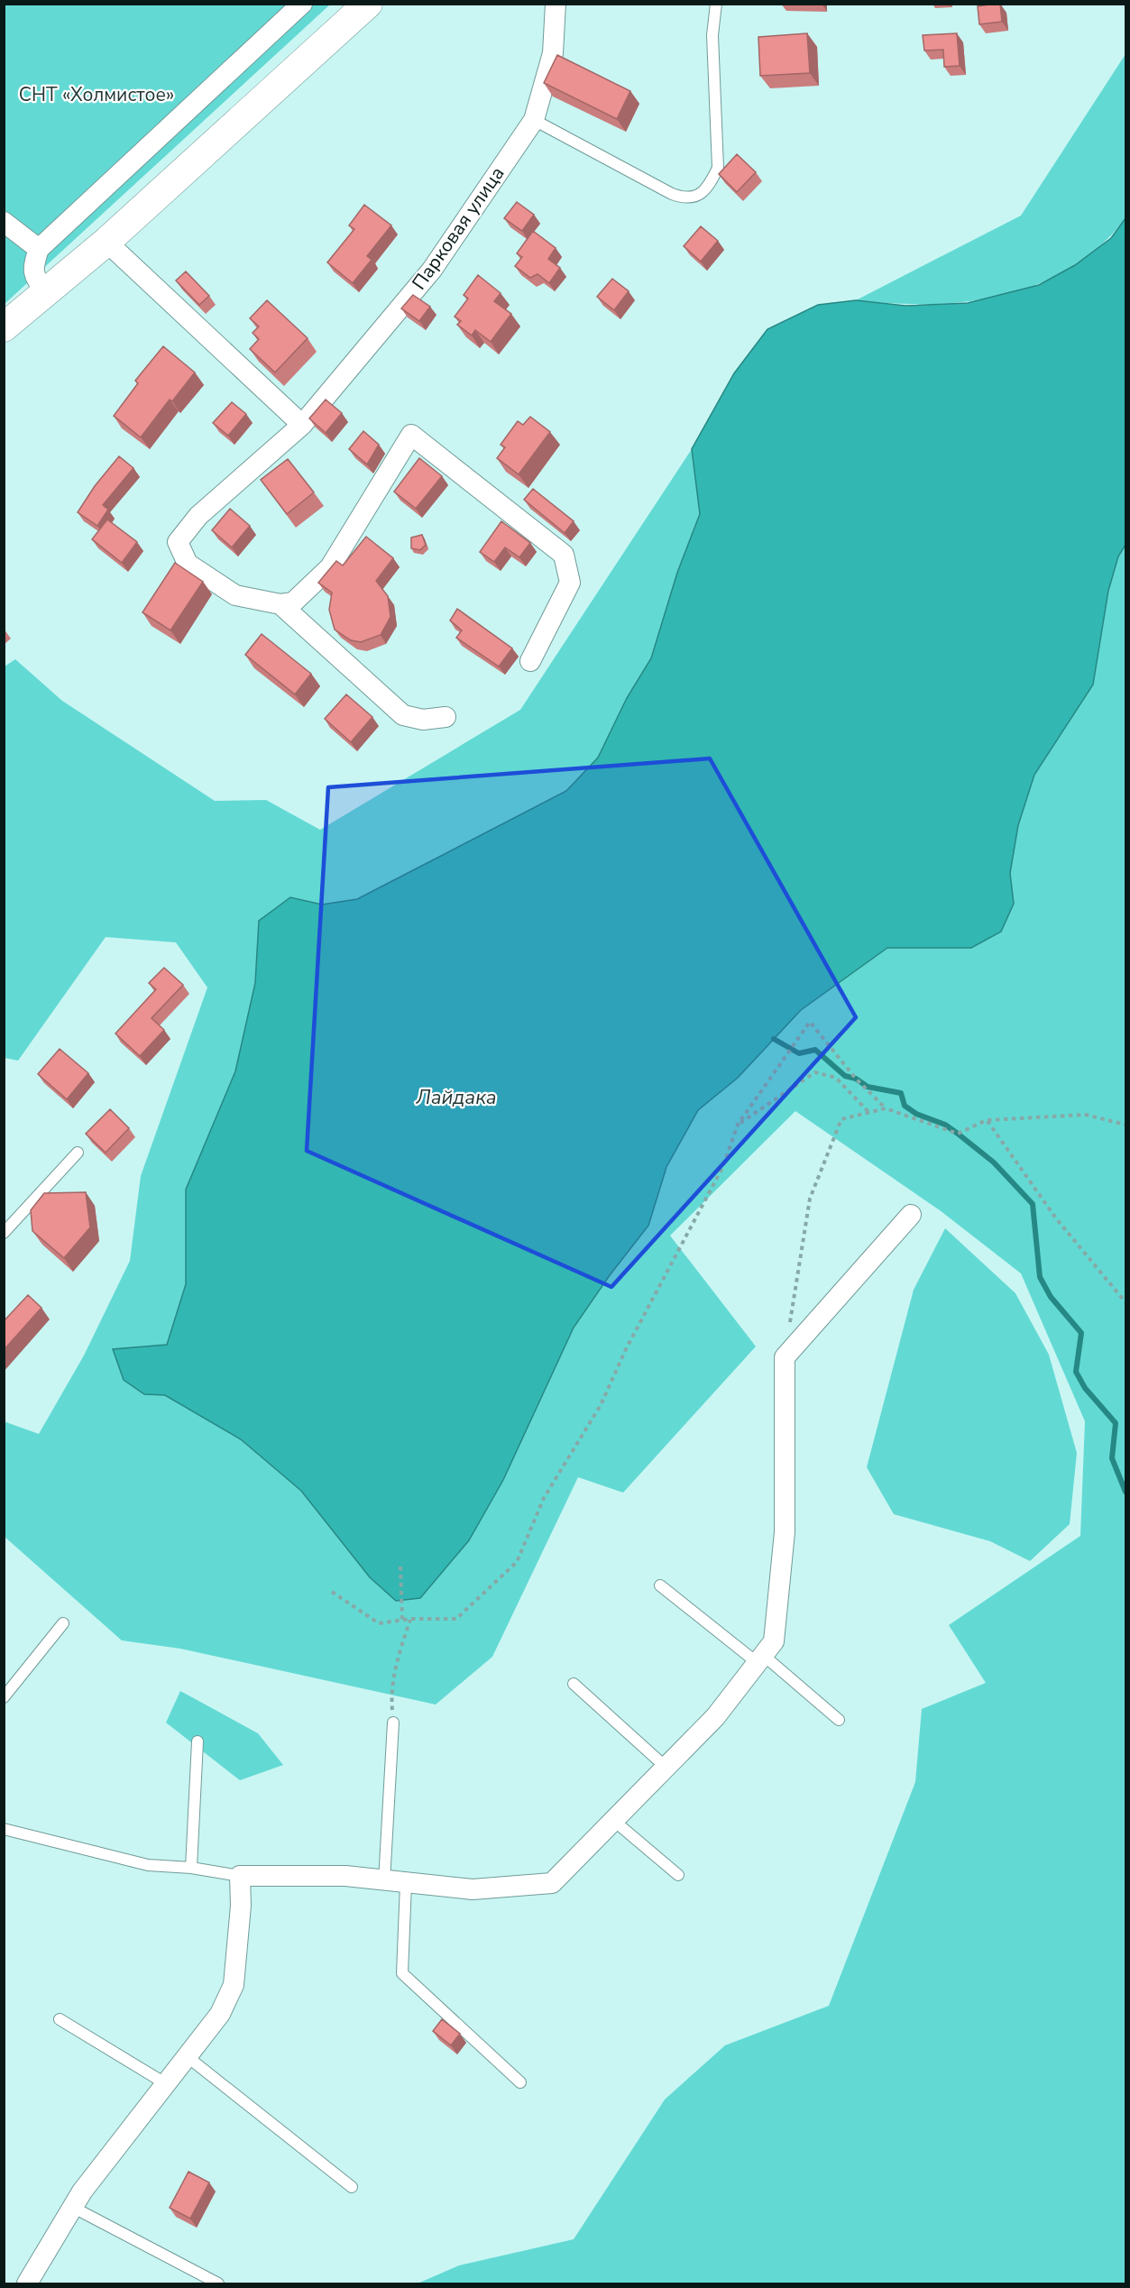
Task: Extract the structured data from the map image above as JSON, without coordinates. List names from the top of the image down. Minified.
{"streets":{"street":["Парковая улица"]},"water":["Лайдака"],"parks":["СНТ «Холмистое»"]}
